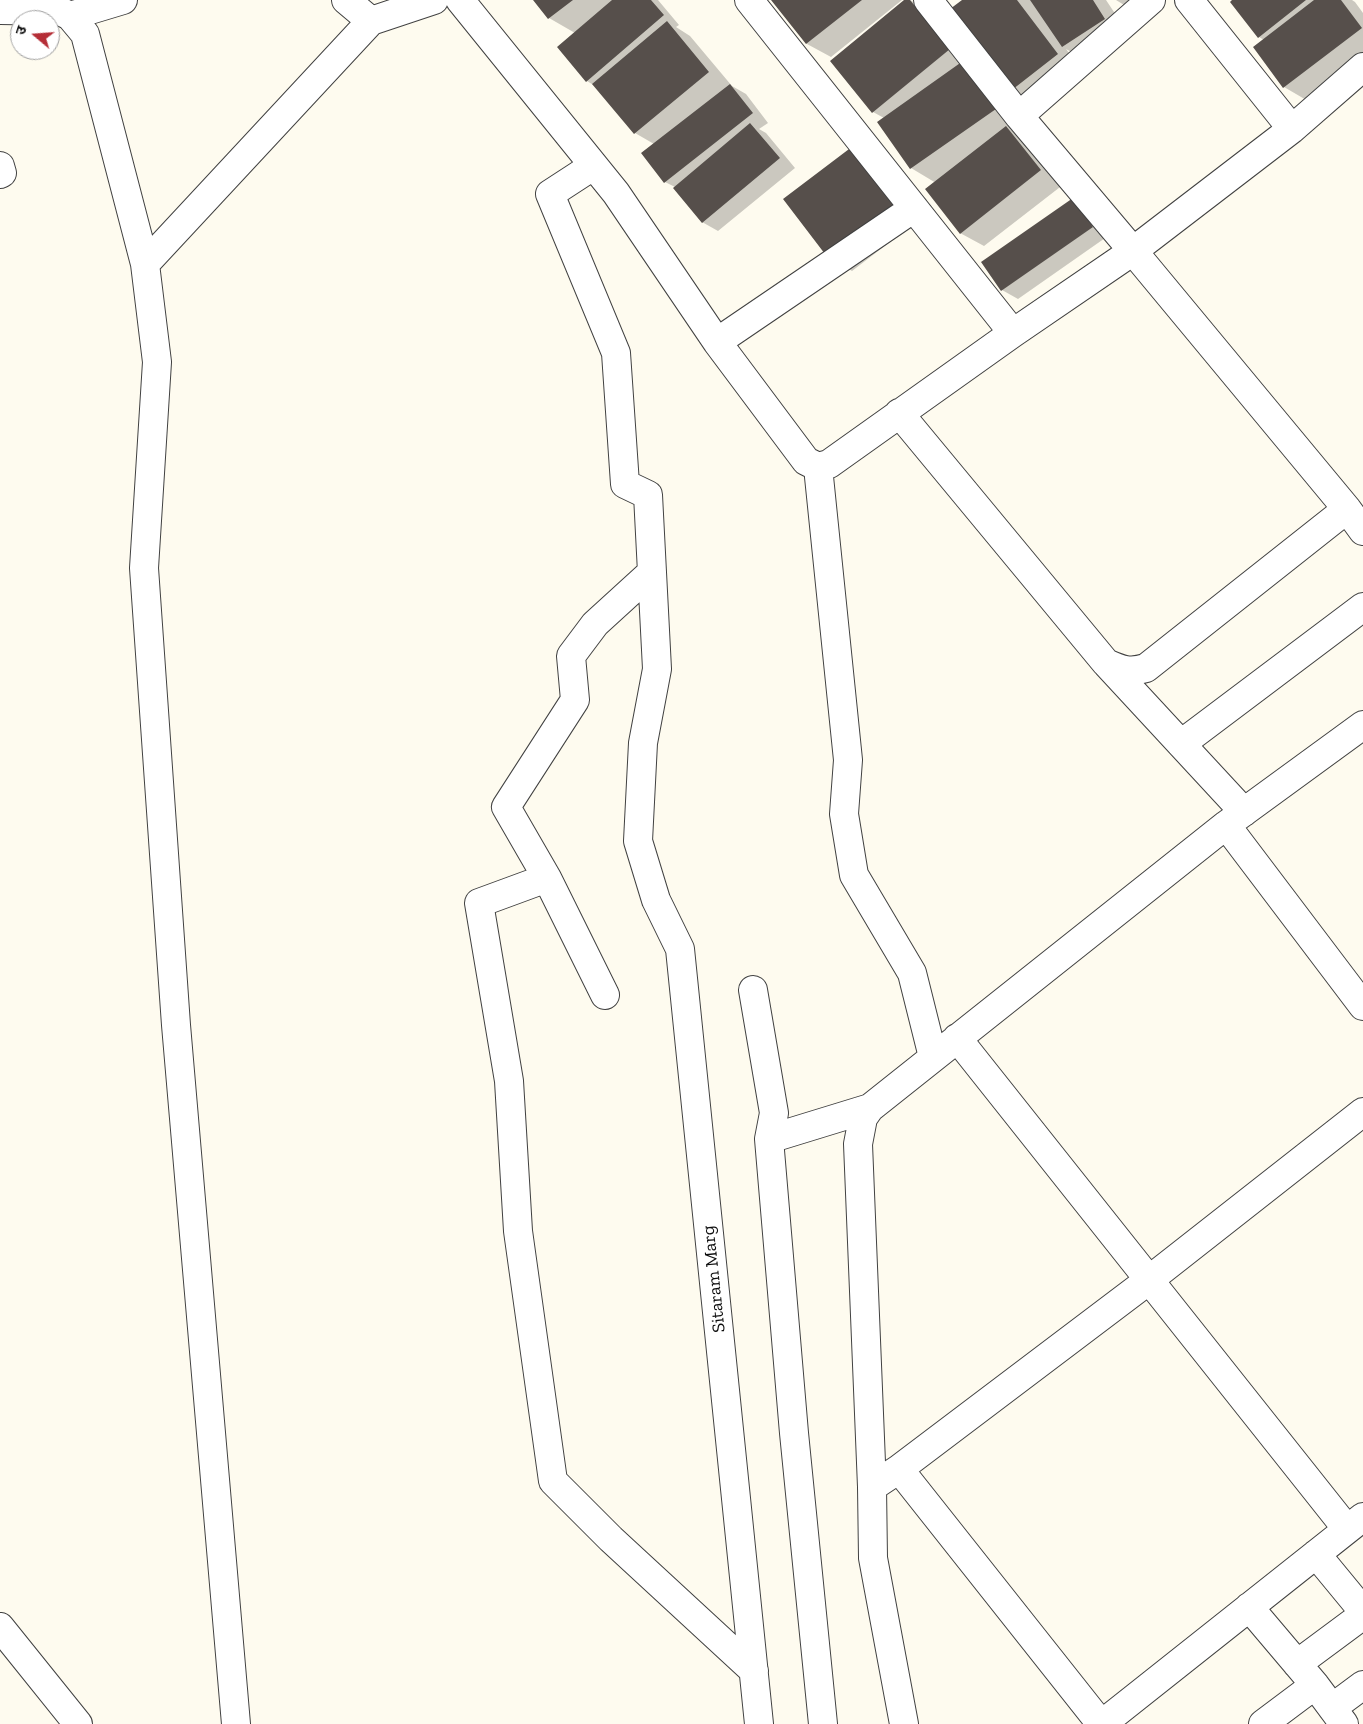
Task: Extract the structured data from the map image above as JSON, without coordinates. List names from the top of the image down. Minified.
{"streets":{"street":["Sitaram Marg"]},"north":"left"}
